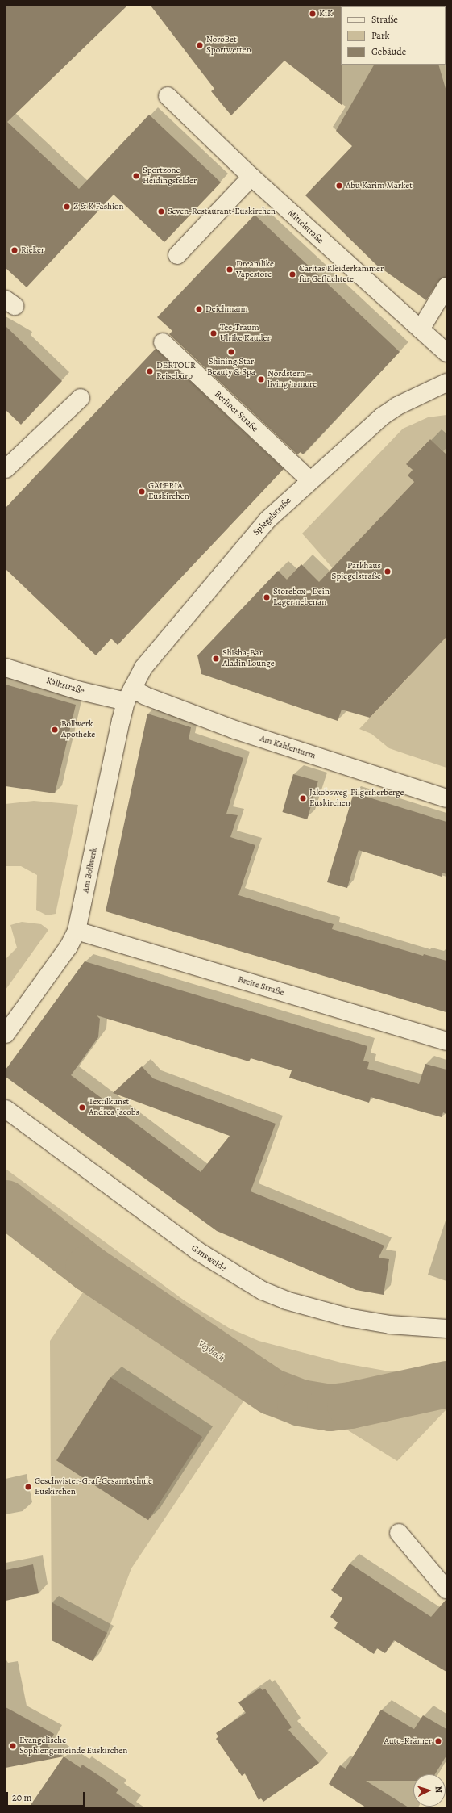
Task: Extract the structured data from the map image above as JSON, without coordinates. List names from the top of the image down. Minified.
{"streets":{"street":["Mittelstraße","Berliner Straße","Spiegelstraße","Kälkstraße","Am Kahlenturm","Am Bollwerk","Breite Straße","Gansweide"]},"crossings":[["Berliner Straße","Spiegelstraße"],["Spiegelstraße","Kälkstraße"],["Spiegelstraße","Am Kahlenturm"],["Spiegelstraße","Am Bollwerk"],["Kälkstraße","Am Kahlenturm"],["Kälkstraße","Am Bollwerk"],["Am Kahlenturm","Am Bollwerk"],["Am Bollwerk","Breite Straße"]],"water":["Veybach"],"places":["KiK","NoroBet Sportwetten","Sportzone Heidingsfelder","Abu Karim Market","Z & K Fashion","Seven-Restaurant-Euskirchen","Rieker","Dreamlike Vapestore","Caritas Kleiderkammer für Geflüchtete","Deichmann","Tee-Traum Ulrike Kauder","Shining Star Beauty & Spa","DERTOUR Reisebüro","Nordstern – living ’n more","GALERIA Euskirchen","Parkhaus Spiegelstraße","Storebox - Dein Lager nebenan","Shisha-Bar Aladin Lounge","Bollwerk Apotheke","Jakobsweg-Pilgerherberge Euskirchen","Textilkunst Andrea Jacobs","Geschwister-Graf-Gesamtschule Euskirchen","Auto-Krämer","Evangelische Sophiengemeinde Euskirchen"],"legend":["Straße","Park","Gebäude"],"scale_bar":"20 m","north":"right"}
